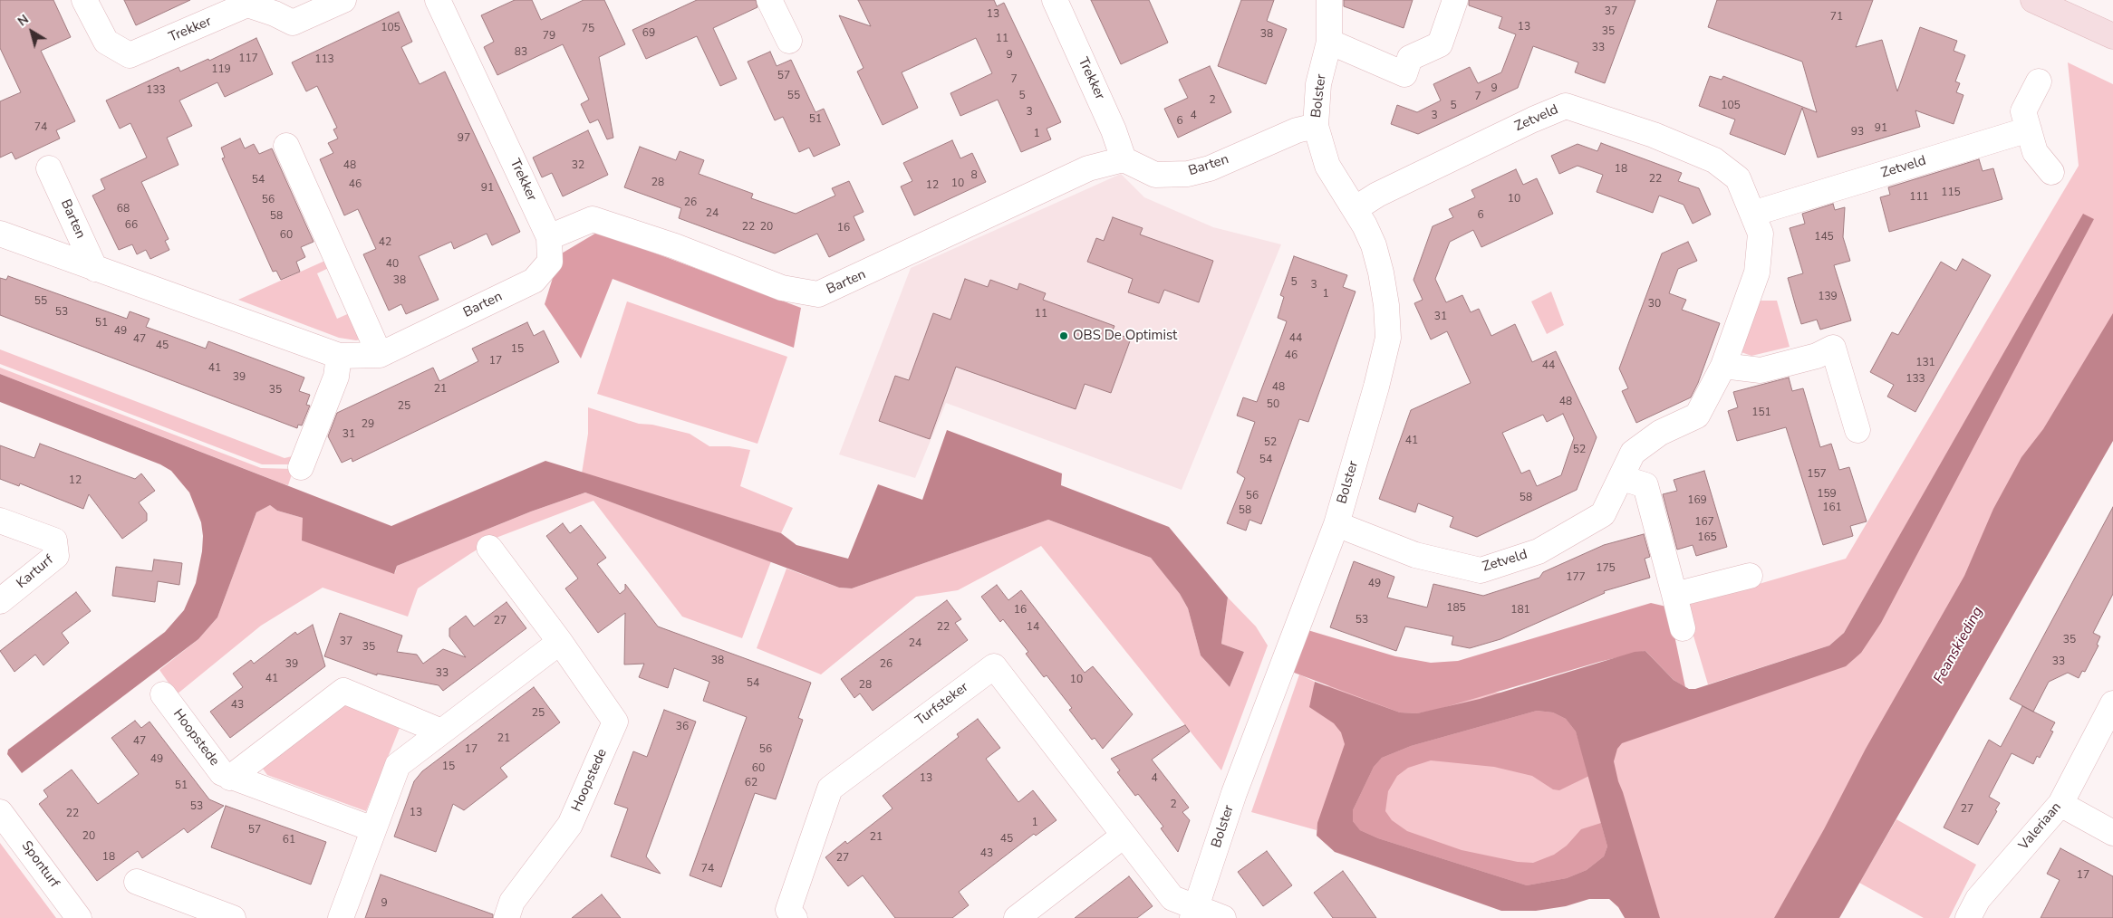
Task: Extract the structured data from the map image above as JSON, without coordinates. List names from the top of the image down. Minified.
{"streets":{"street":["Trekker","Bolster","Zetveld","Barten","Karturf","Turfsteker","Hoopstede","Valeriaan","Sponturf"]},"crossings":[["Trekker","Barten"],["Bolster","Zetveld"],["Bolster","Barten"],["Bolster","Turfsteker"]],"water":["Feanskieding"],"places":["OBS De Optimist"],"house_numbers":["37","13","71","13","105","75","35","69","38","79","11","33","83","9","117","113","119","57","7","9","133","55","5","7","2","5","105","3","4","3","51","6","74","91","93","1","97","48","32","18","8","22","54","28","10","46","12","91","115","111","10","56","26","68","24","6","58","66","22","20","16","60","145","42","40","38","5","3","1","139","55","30","53","11","31","51","49","44","47","45","15","46","17","131","44","41","39","133","48","21","35","48","50","25","151","29","31","41","52","52","54","157","12","159","56","58","169","161","58","167","165","175","177","49","185","16","181","53","27","22","14","35","37","24","35","38","33","39","26","33","41","10","54","28","43","25","36","21","47","17","56","49","15","60","13","4","62","51","2","53","27","13","22","1","57","20","21","45","61","43","18","27","74","17","9"],"north":"top left"}
